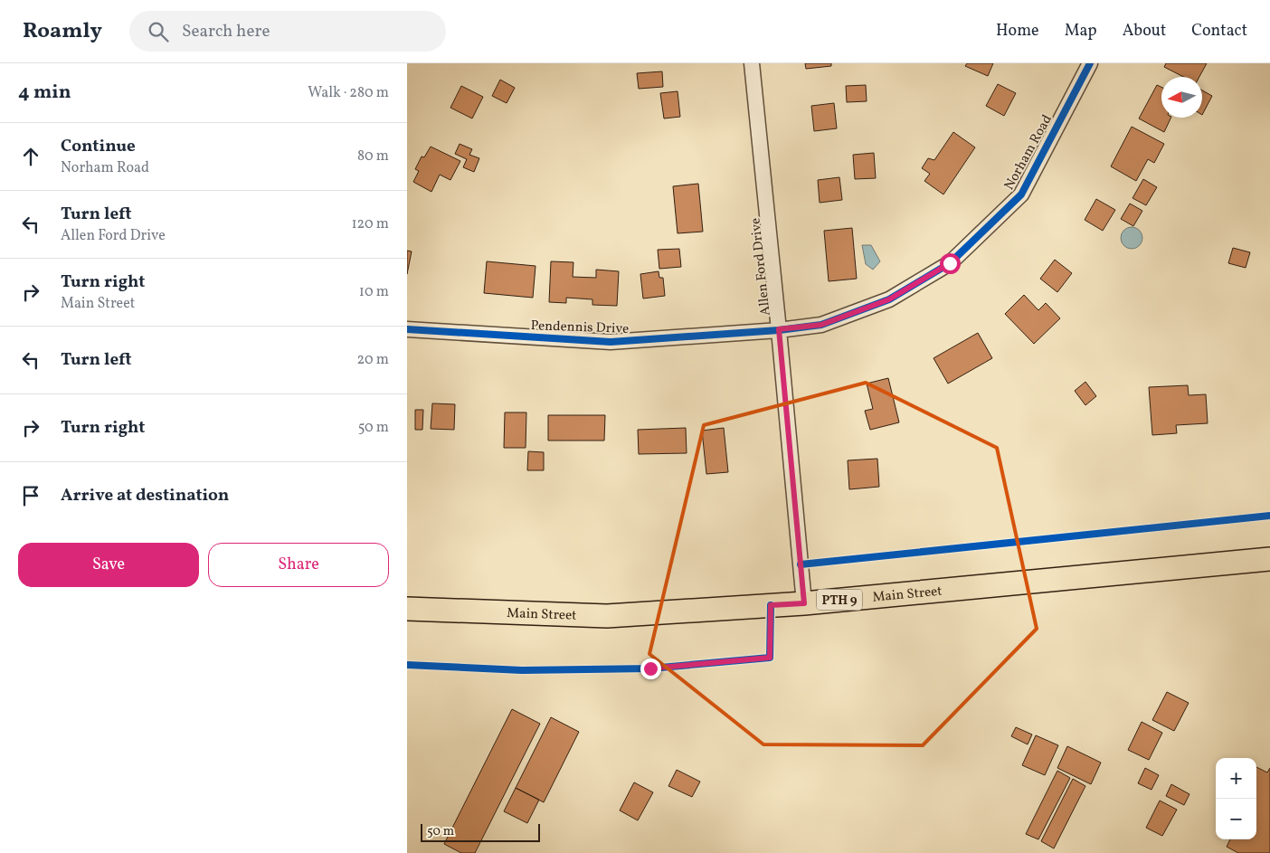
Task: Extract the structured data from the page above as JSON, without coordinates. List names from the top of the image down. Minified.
{"streets":{"main road":["Main Street","PTH 9"],"street":["Norham Road","Allen Ford Drive","Pendennis Drive"]},"crossings":[["Norham Road","Allen Ford Drive"],["Norham Road","Pendennis Drive"],["Allen Ford Drive","Pendennis Drive"],["Allen Ford Drive","Main Street"]],"scale_bar":"50 m","north":"left","page":{"header":"Roamly","search":"Search here","nav":["Home","Map","About","Contact"],"heading":["4 min","Walk · 280 m"],"list":[["Continue","Norham Road","80 m"],["Turn left","Allen Ford Drive","120 m"],["Turn right","Main Street","10 m"],["Turn left","20 m"],["Turn right","50 m"],"Arrive at destination"],"buttons":["Save","Share"],"map_buttons":["+","−"],"scale":"50 m"}}
